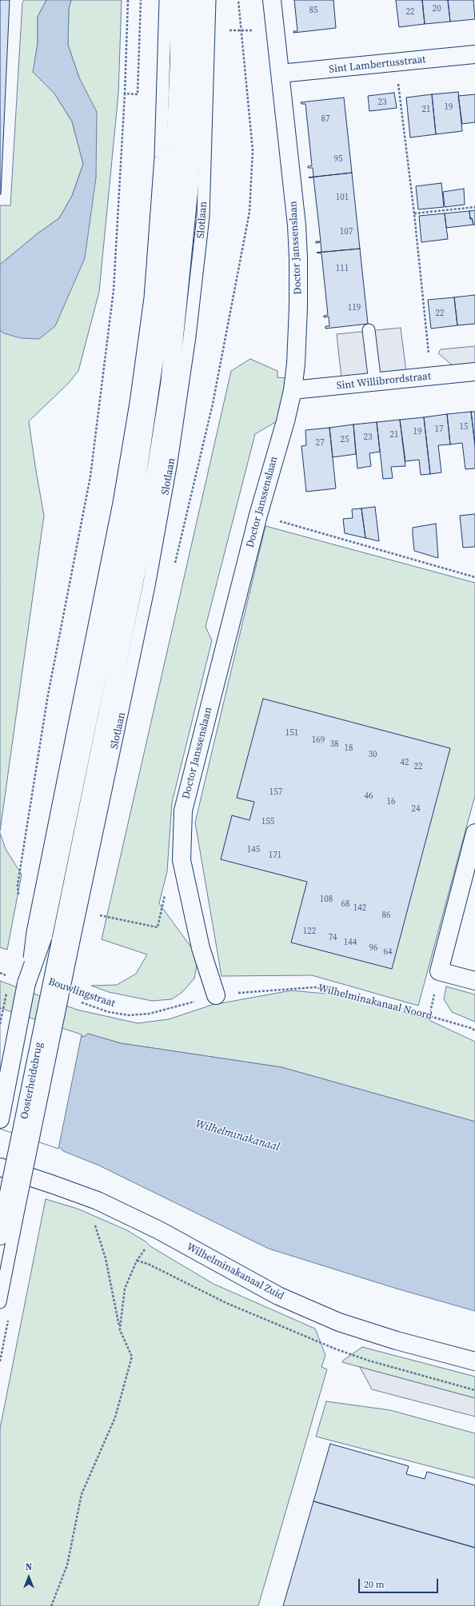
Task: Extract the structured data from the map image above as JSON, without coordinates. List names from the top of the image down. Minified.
{"streets":{"street":["Sint Lambertusstraat","Slotlaan","Doctor Janssenslaan","Sint Willibrordstraat","Oosterheidebrug","Wilhelminakanaal Zuid"],"path":["Bouwlingstraat","Wilhelminakanaal Noord"]},"crossings":[["Sint Lambertusstraat","Doctor Janssenslaan"],["Slotlaan","Oosterheidebrug"],["Doctor Janssenslaan","Sint Willibrordstraat"],["Doctor Janssenslaan","Bouwlingstraat"],["Doctor Janssenslaan","Wilhelminakanaal Noord"],["Bouwlingstraat","Wilhelminakanaal Noord"]],"water":["Wilhelminakanaal"],"house_numbers":["20","85","22","23","19","21","87","95","101","107","111","119","22","15","17","19","21","23","25","27","151","169","38","18","30","42","22","157","46","16","24","155","145","171","108","68","142","86","122","74","144","96","64"],"scale_bar":"20 m","north":"top"}
